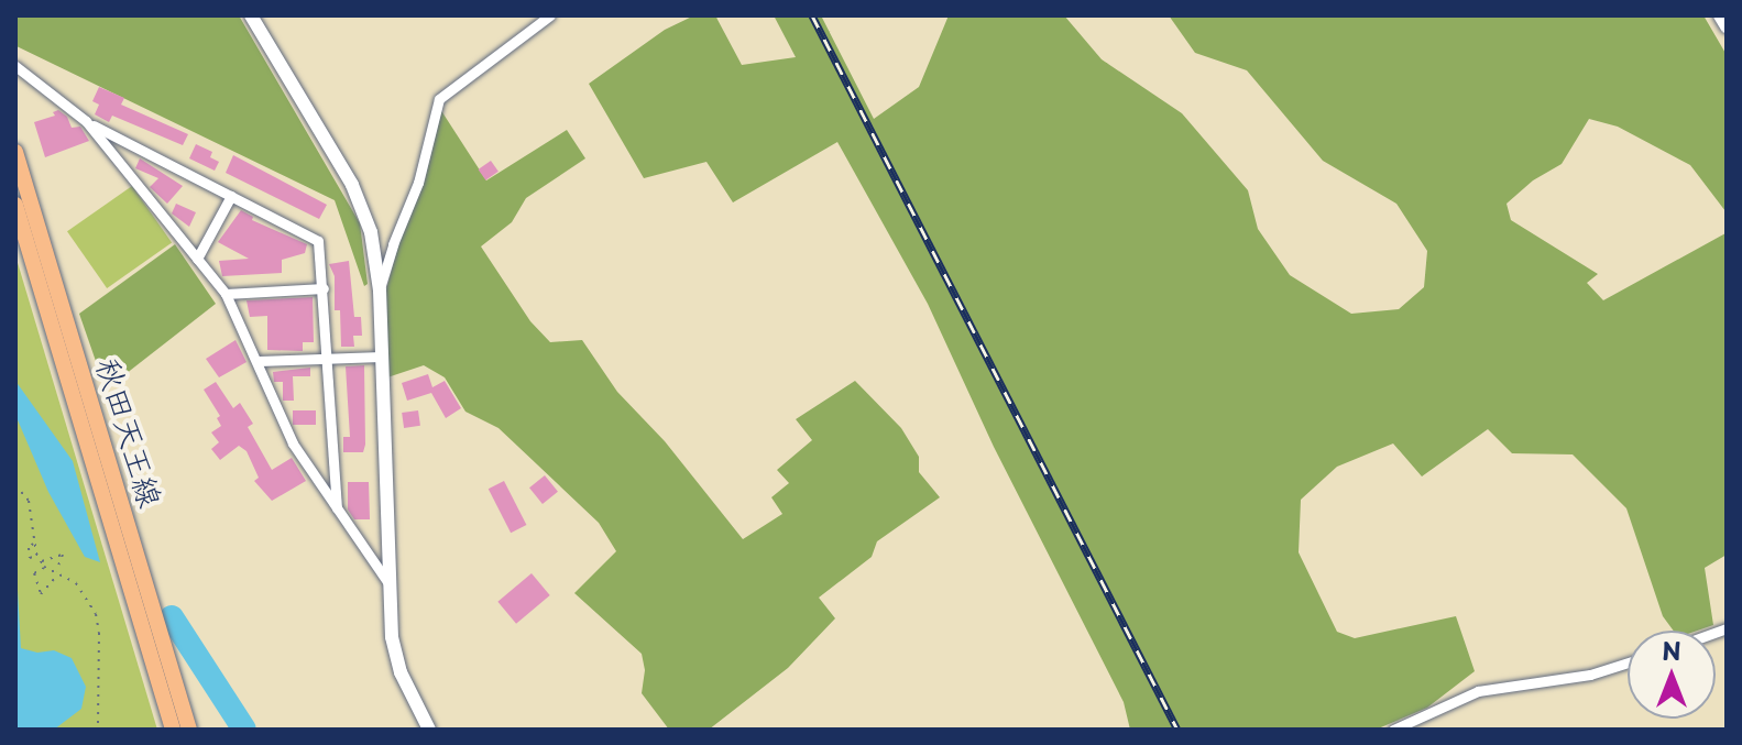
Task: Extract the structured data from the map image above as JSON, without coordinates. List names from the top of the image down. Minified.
{"streets":{"main road":["秋田天王線"]},"north":"top"}
